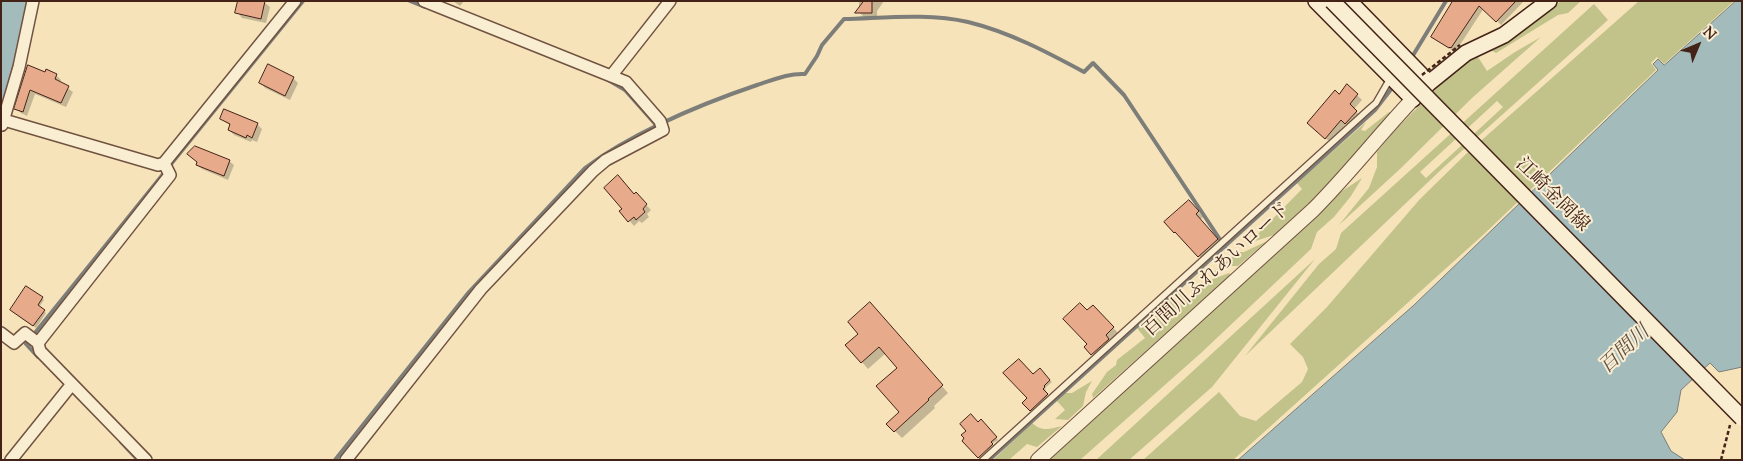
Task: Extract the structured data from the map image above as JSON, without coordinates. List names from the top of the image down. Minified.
{"streets":{"main road":["江崎金岡線"],"street":["百間川ふれあいロード"]},"water":["百間川"],"north":"top right"}
